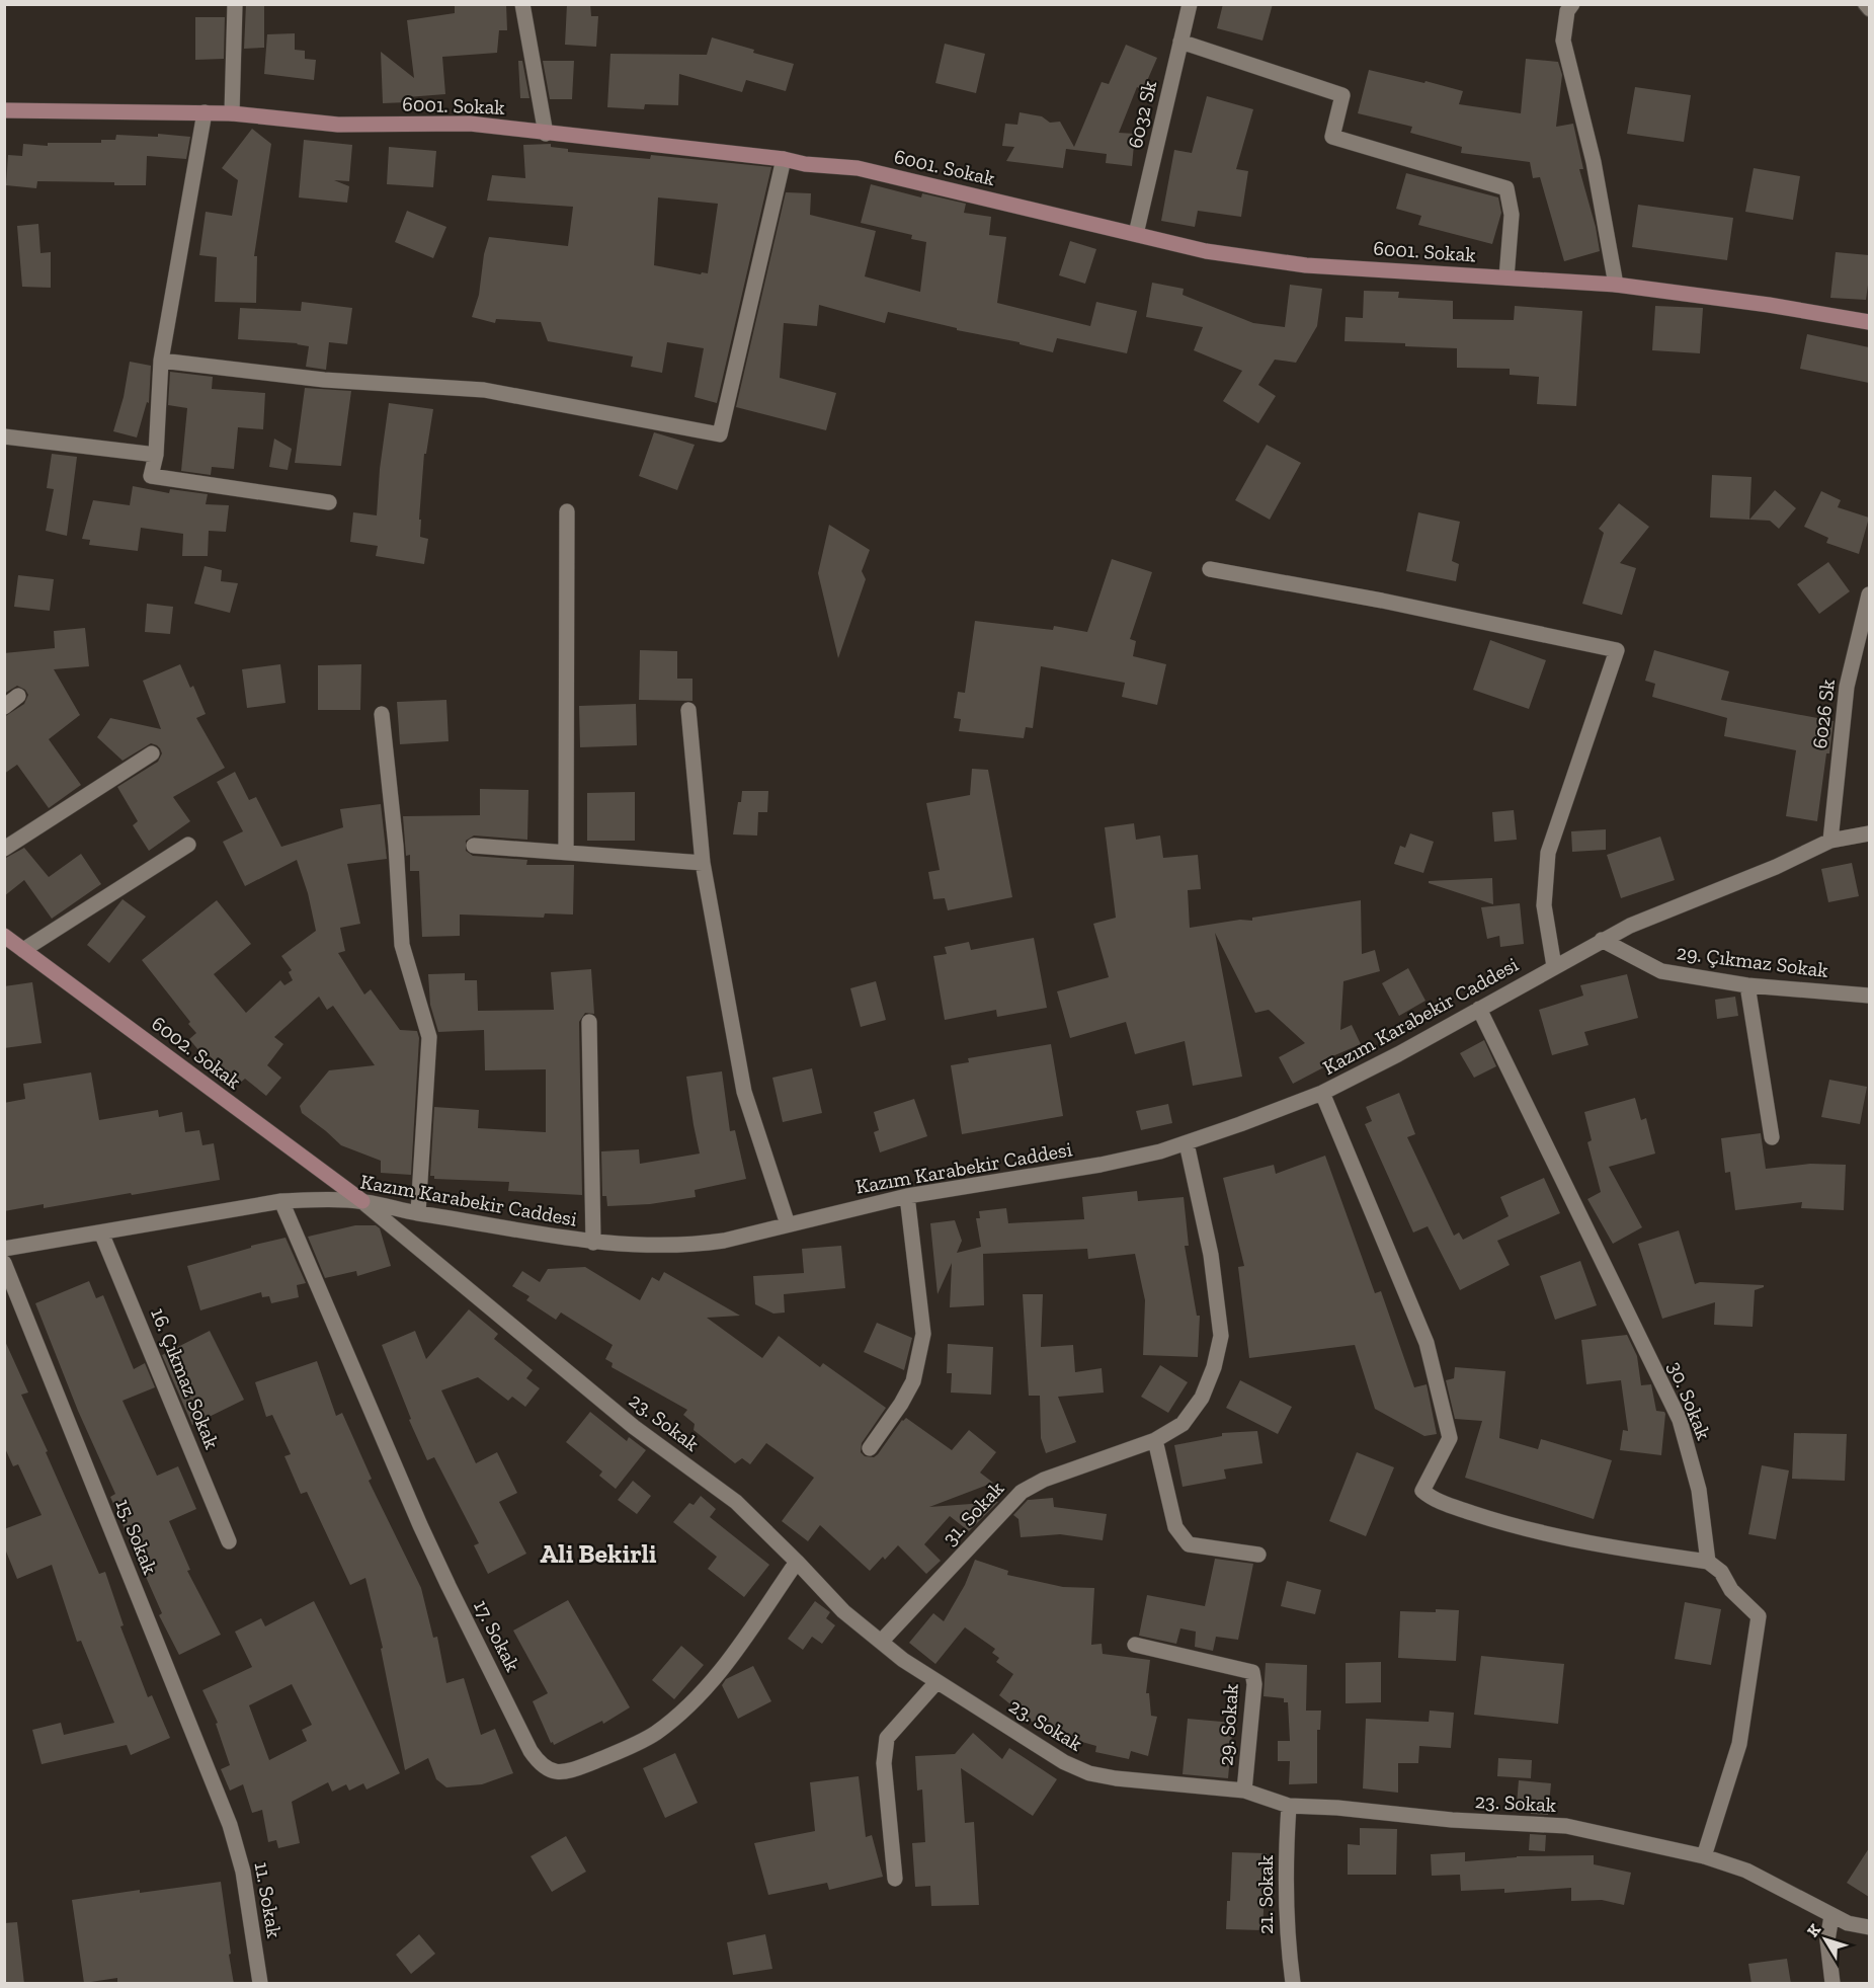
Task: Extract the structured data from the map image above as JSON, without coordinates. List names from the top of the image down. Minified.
{"streets":{"street":["6001. Sokak","6032 Sk","6026 Sk","29. Çıkmaz Sokak","Kazım Karabekir Caddesi","6002. Sokak","16. Çıkmaz Sokak","30. Sokak","23. Sokak","31. Sokak","15. Sokak","17. Sokak","29. Sokak","21. Sokak","11. Sokak"]},"crossings":[["6001. Sokak","6032 Sk"],["6026 Sk","Kazım Karabekir Caddesi"],["29. Çıkmaz Sokak","Kazım Karabekir Caddesi"],["Kazım Karabekir Caddesi","6002. Sokak"],["Kazım Karabekir Caddesi","16. Çıkmaz Sokak"],["Kazım Karabekir Caddesi","30. Sokak"],["Kazım Karabekir Caddesi","23. Sokak"],["Kazım Karabekir Caddesi","31. Sokak"],["Kazım Karabekir Caddesi","17. Sokak"],["6002. Sokak","23. Sokak"],["23. Sokak","31. Sokak"],["23. Sokak","17. Sokak"],["23. Sokak","29. Sokak"],["23. Sokak","21. Sokak"],["15. Sokak","11. Sokak"]],"districts":["Ali Bekirli"],"north":"top left"}
